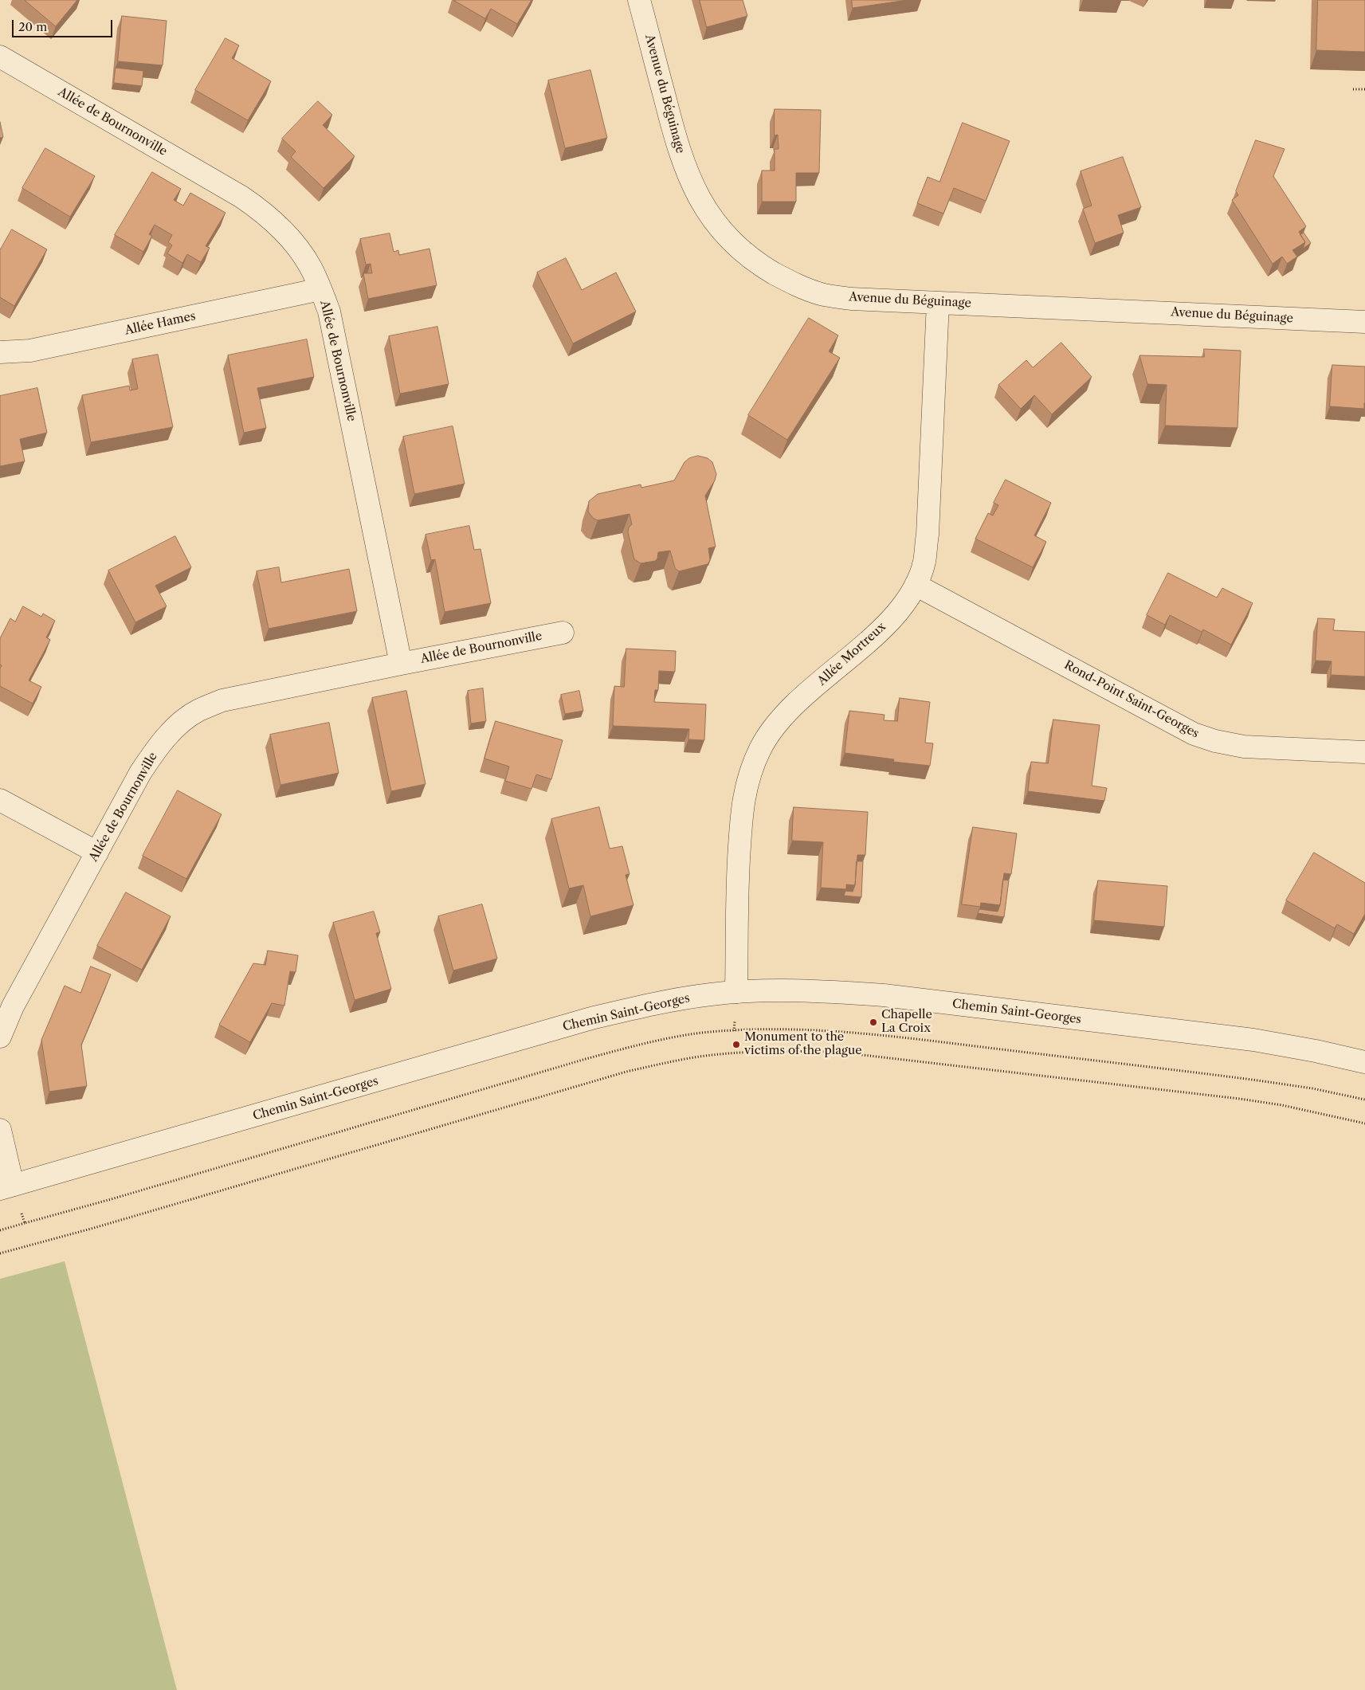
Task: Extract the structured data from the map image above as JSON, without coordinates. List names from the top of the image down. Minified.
{"streets":{"street":["Avenue du Béguinage","Allée de Bournonville","Allée Hames","Allée Mortreux","Rond-Point Saint-Georges","Chemin Saint-Georges"]},"crossings":[["Avenue du Béguinage","Allée Mortreux"],["Allée de Bournonville","Allée Hames"],["Allée Mortreux","Rond-Point Saint-Georges"],["Allée Mortreux","Chemin Saint-Georges"]],"places":["Chapelle La Croix","Monument to the victims of the plague"],"scale_bar":"20 m"}
